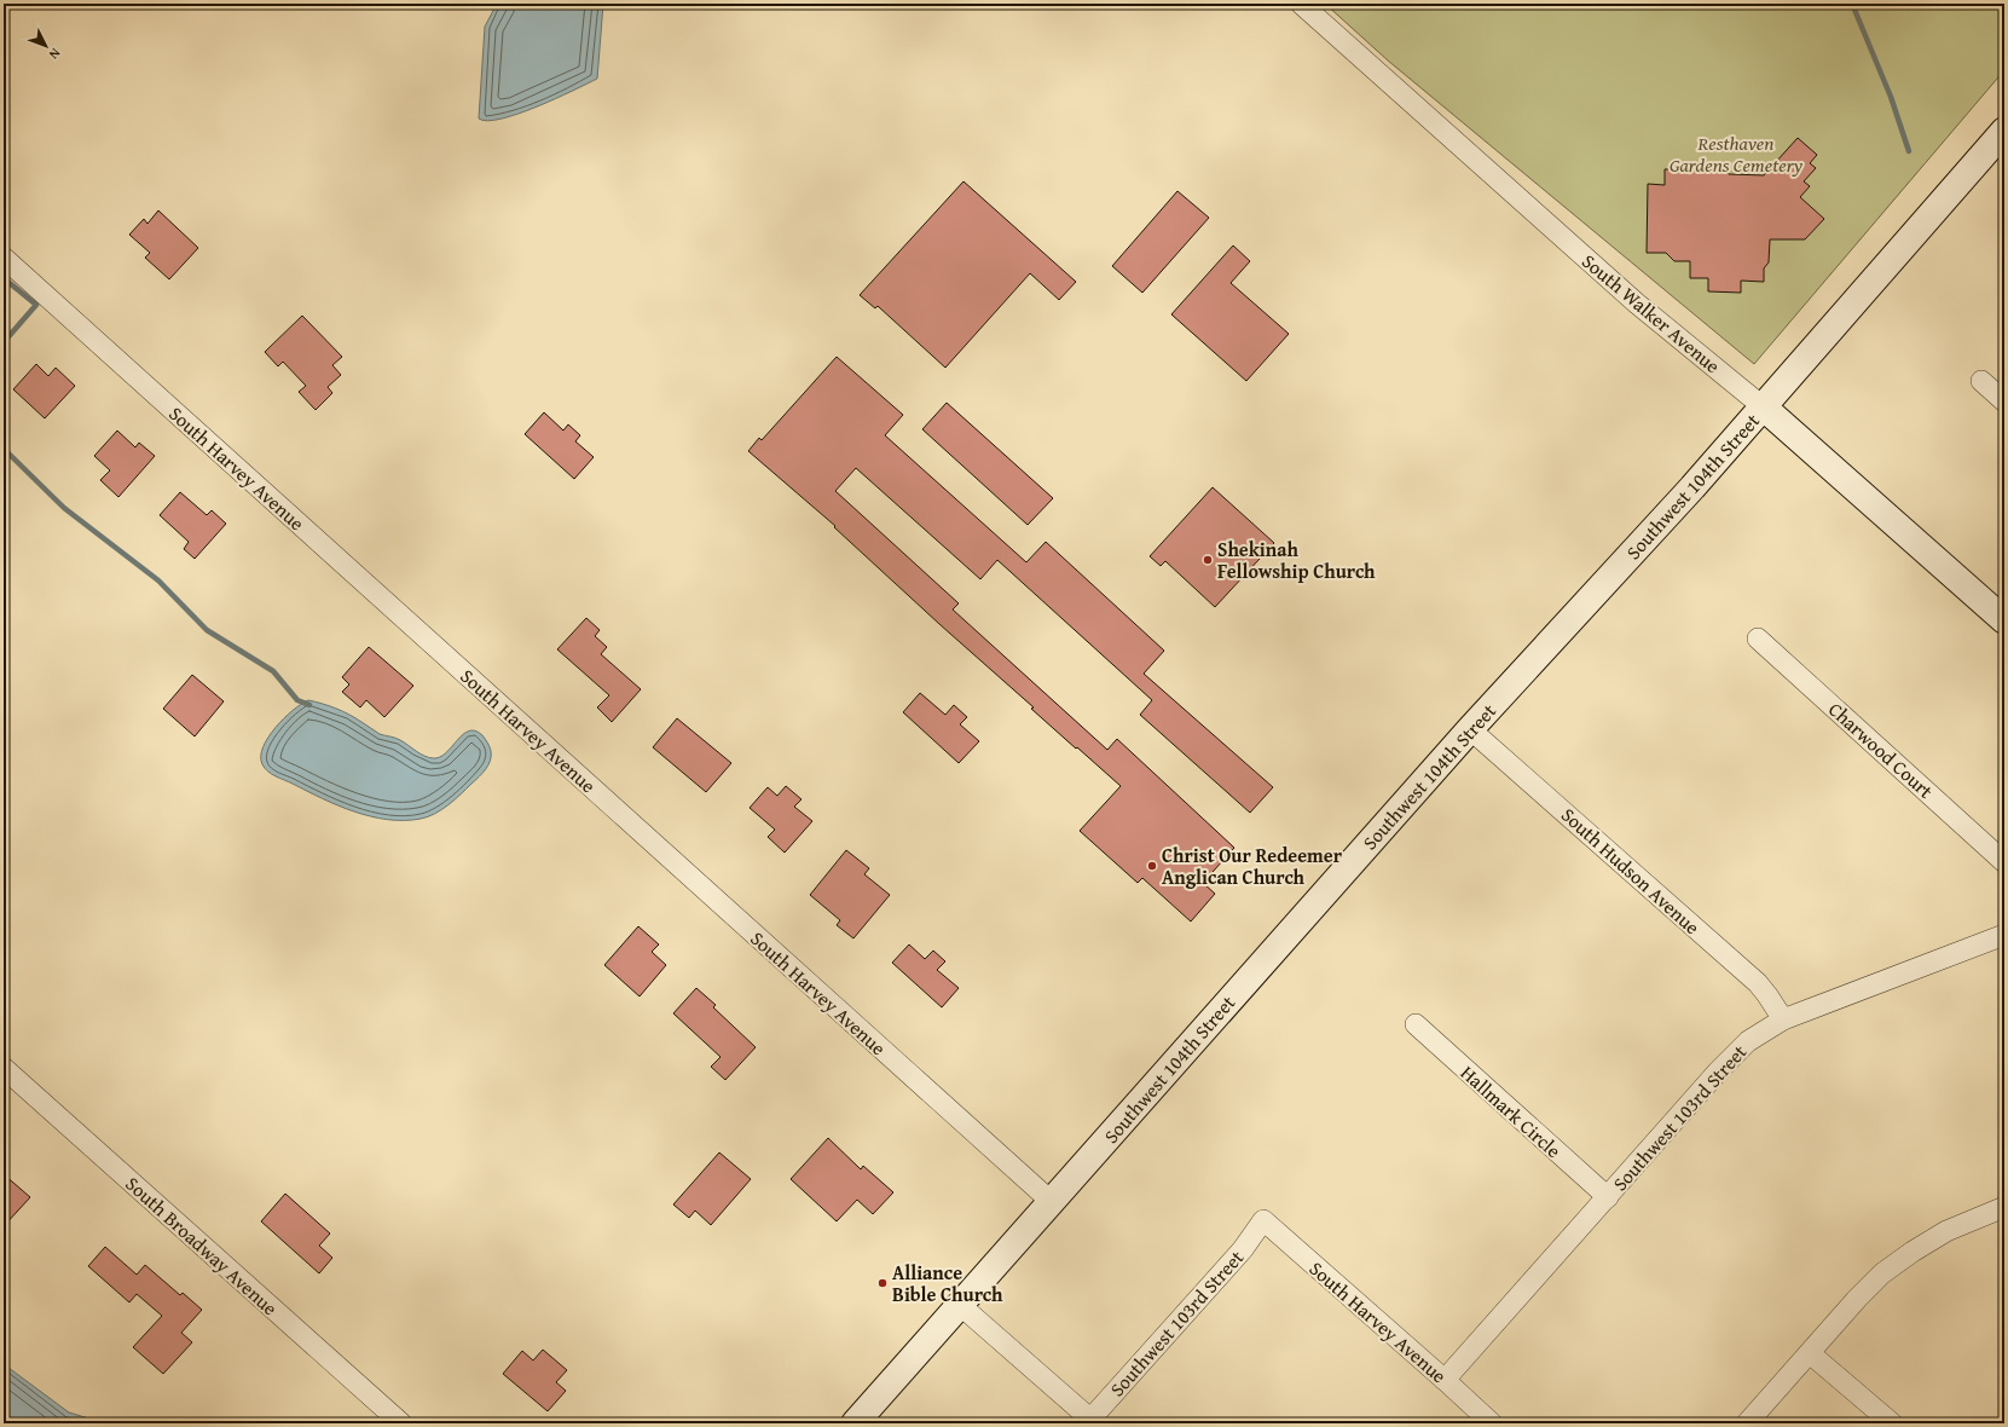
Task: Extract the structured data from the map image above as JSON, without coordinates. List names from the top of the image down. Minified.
{"streets":{"main road":["South Walker Avenue","Southwest 104th Street"],"street":["South Harvey Avenue","Charwood Court","South Hudson Avenue","Hallmark Circle","Southwest 103rd Street","South Broadway Avenue"]},"crossings":[["South Walker Avenue","Southwest 104th Street"],["South Harvey Avenue","Southwest 104th Street"],["South Harvey Avenue","Southwest 103rd Street"],["Southwest 104th Street","South Hudson Avenue"],["South Hudson Avenue","Southwest 103rd Street"],["Hallmark Circle","Southwest 103rd Street"]],"parks":["Resthaven Gardens Cemetery"],"places":["Shekinah Fellowship Church","Christ Our Redeemer Anglican Church","Alliance Bible Church"],"north":"bottom right"}
